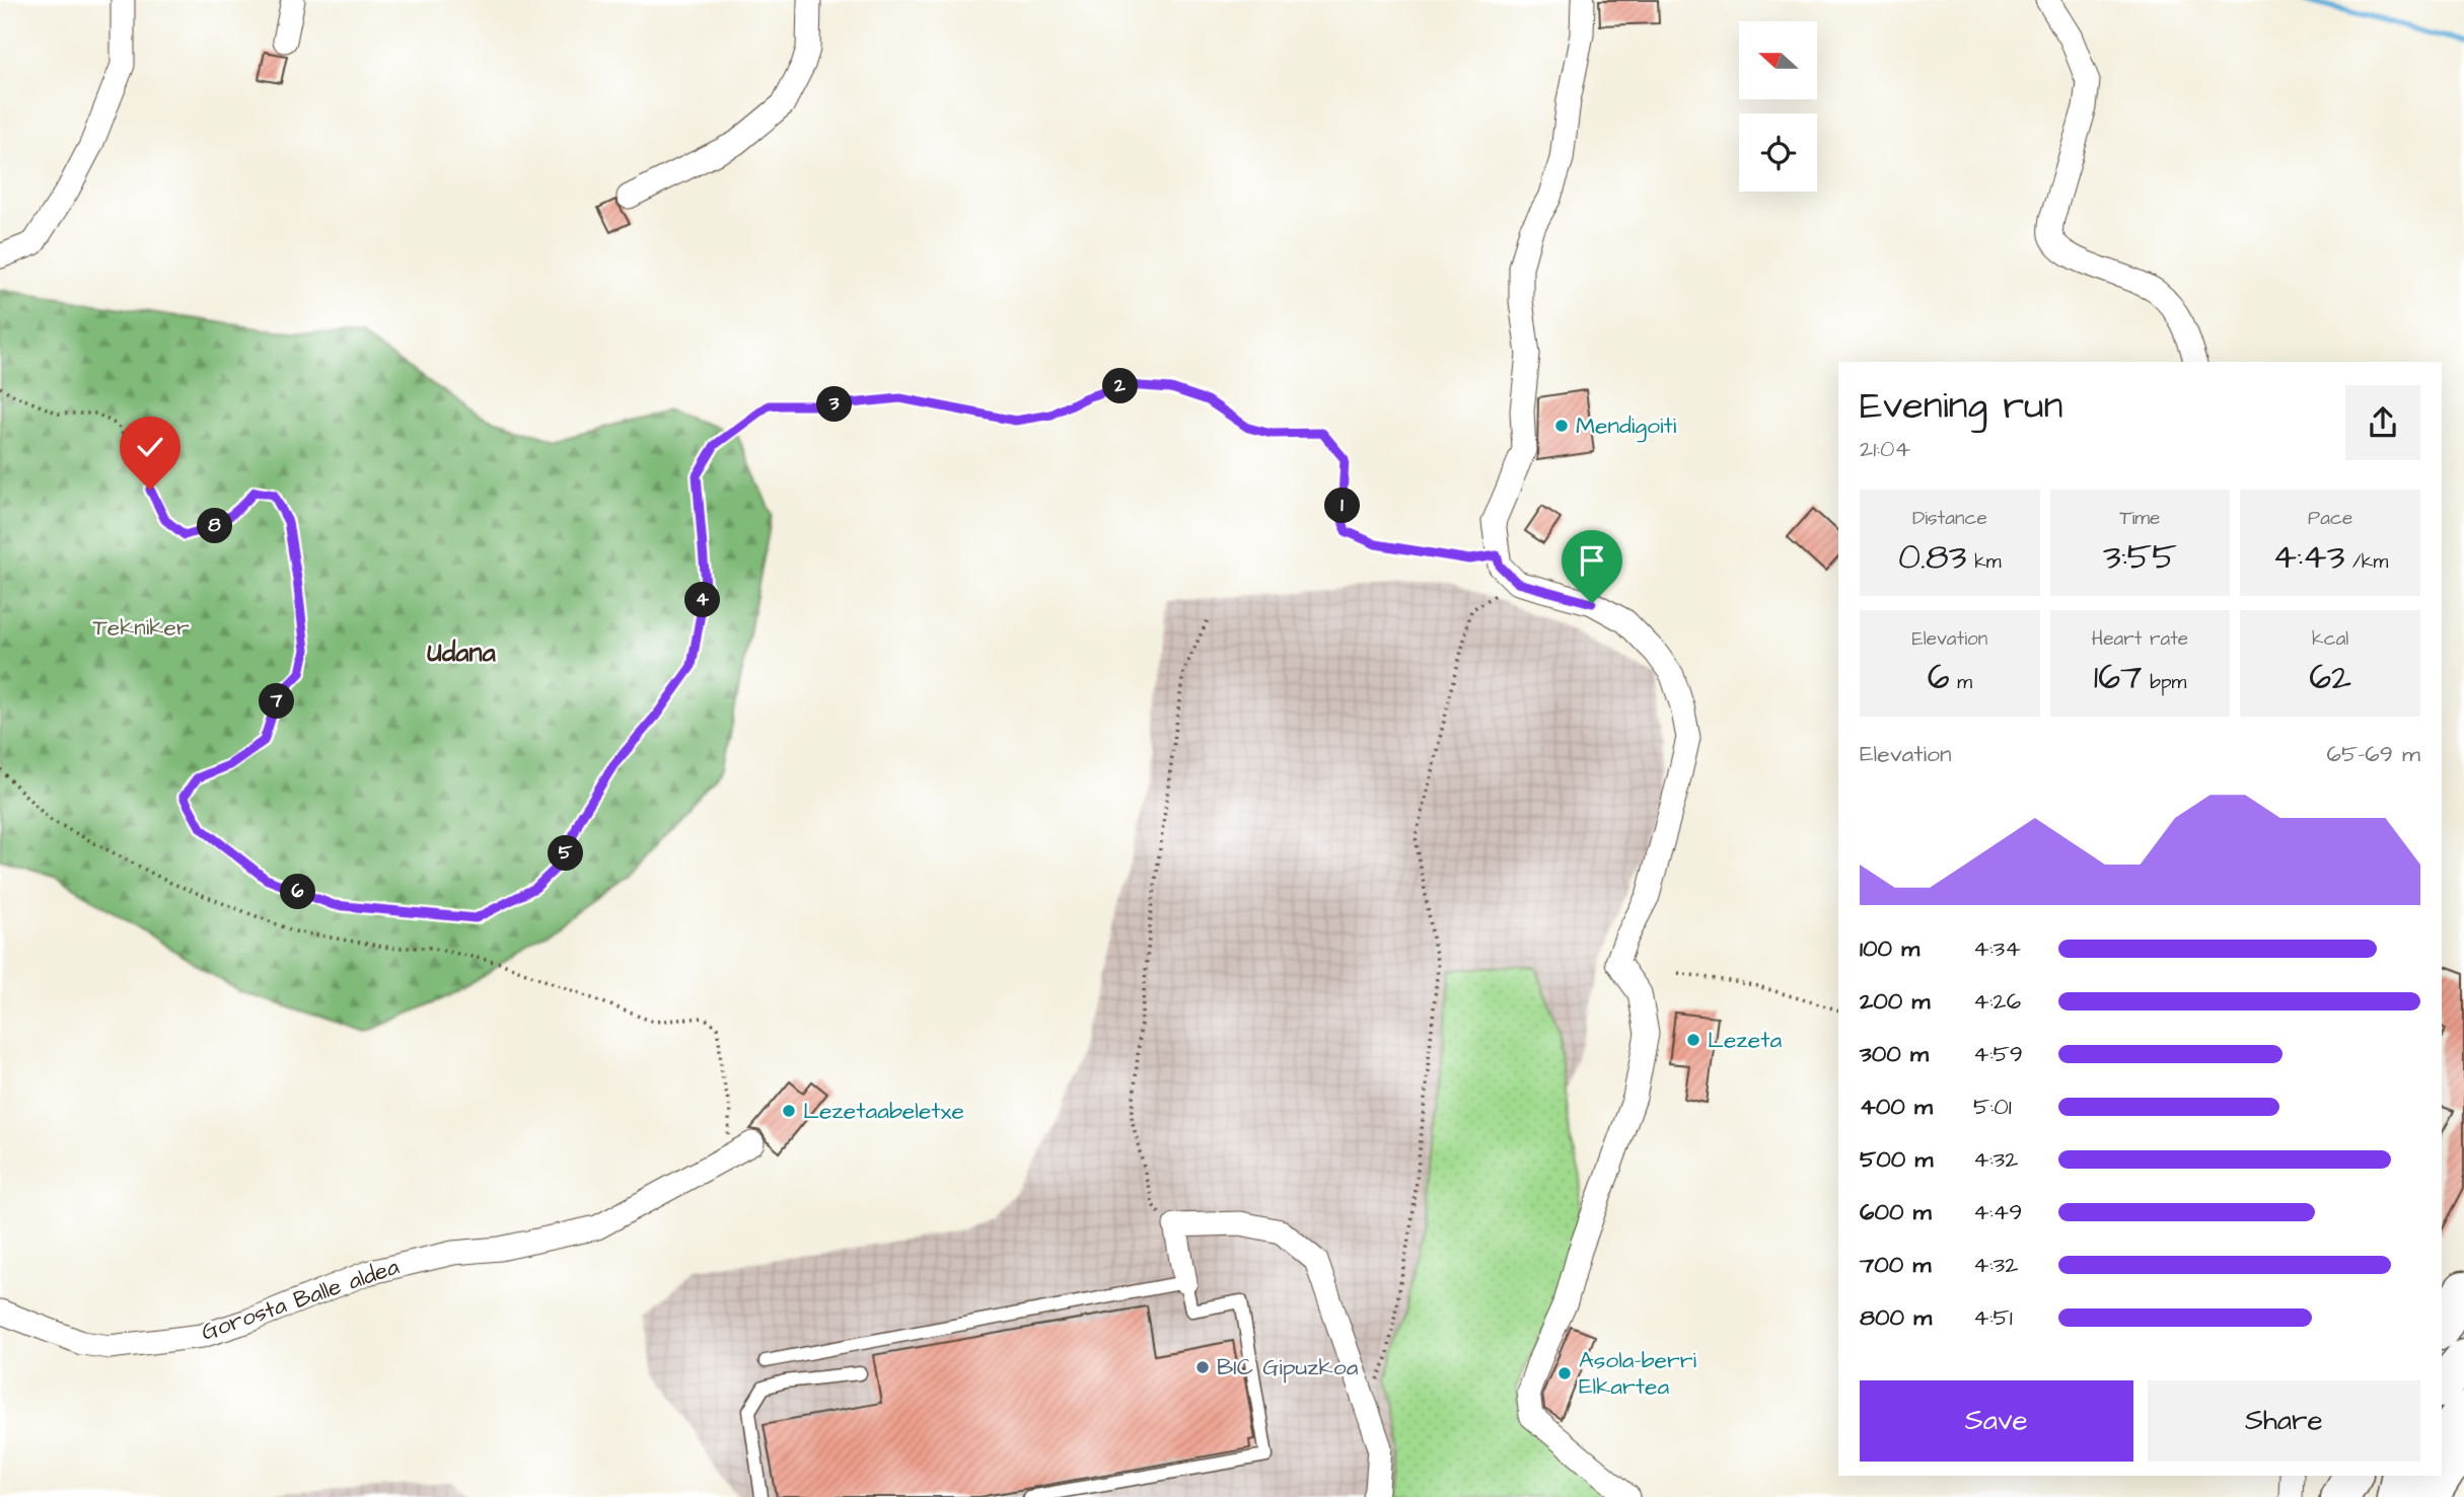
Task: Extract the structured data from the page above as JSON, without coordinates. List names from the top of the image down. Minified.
{"streets":{"street":["Gorosta Balle aldea"]},"districts":["Udana"],"parks":["Tekniker"],"places":["Mendigoiti","Lezeta","Lezetaabeletxe","BIC Gipuzkoa","Asola-berri Elkartea"],"north":"left","page":{"heading":["Evening run","21:04"],"pins":["2","3","1","8","4","7","5","6"],"stats":[["Distance","0.83 km"],["Time","3:55"],["Pace","4:43 /km"],["Elevation","6 m"],["Heart rate","167 bpm"],["kcal","62"]],"chart":["Elevation","65–69 m"],"list":[{"name":"100 m","note":"4:34"},{"name":"200 m","note":"4:26"},{"name":"300 m","note":"4:59"},{"name":"400 m","note":"5:01"},{"name":"500 m","note":"4:32"},{"name":"600 m","note":"4:49"},{"name":"700 m","note":"4:32"},{"name":"800 m","note":"4:51"}],"buttons":["Save","Share"]}}
